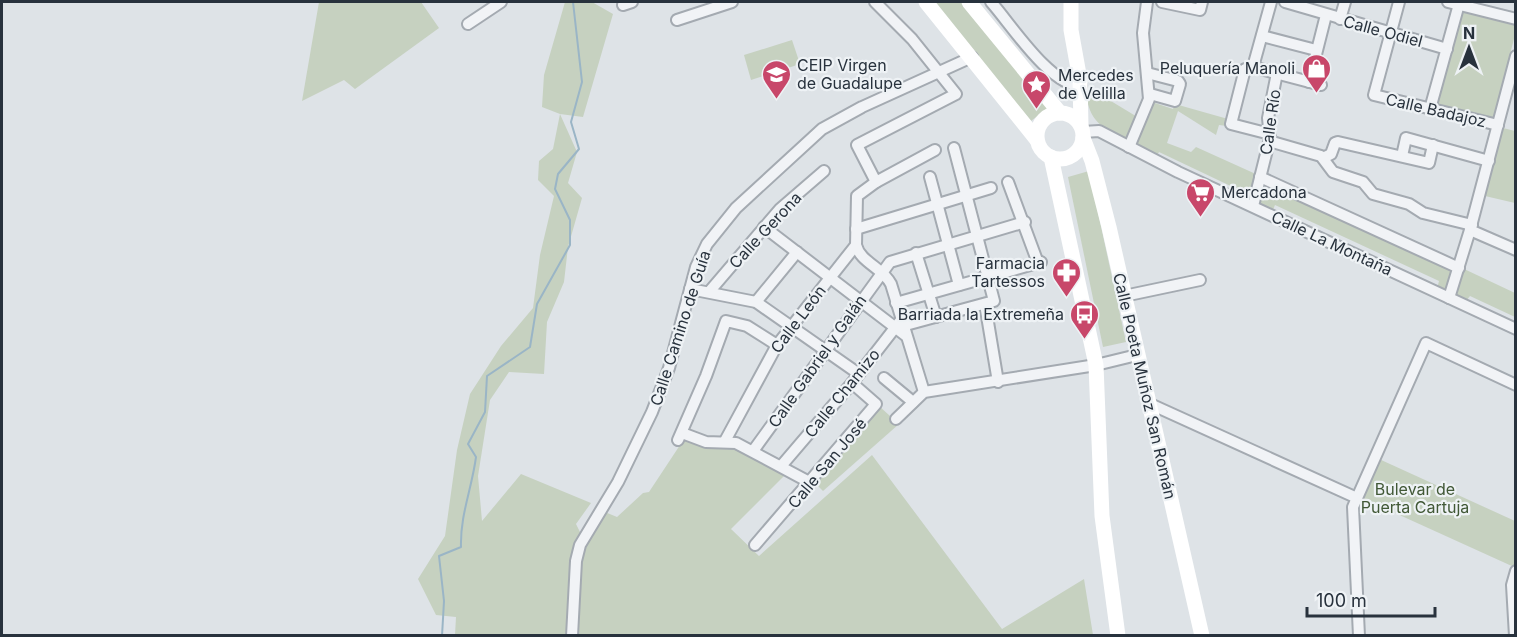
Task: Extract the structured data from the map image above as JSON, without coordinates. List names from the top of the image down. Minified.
{"streets":{"main road":["Calle Poeta Muñoz San Román"],"street":["Calle Odiel","Calle Badajoz","Calle Río","Calle Gerona","Calle La Montaña","Calle León","Calle Camino de Guía","Calle Gabriel y Galán","Calle Chamizo","Calle San José"]},"crossings":[["Calle Odiel","Calle Badajoz"],["Calle Río","Calle La Montaña"],["Calle La Montaña","Calle Poeta Muñoz San Román"],["Calle Chamizo","Calle San José"]],"parks":["Bulevar de Puerta Cartuja"],"places":{"shop":["Peluquería Manoli"],"school or university":["CEIP Virgen de Guadalupe"],"place":["Mercedes de Velilla"],"supermarket":["Mercadona"],"pharmacy":["Farmacia Tartessos"],"bus stop":["Barriada la Extremeña"]},"scale_bar":"100 m","north":"top"}
